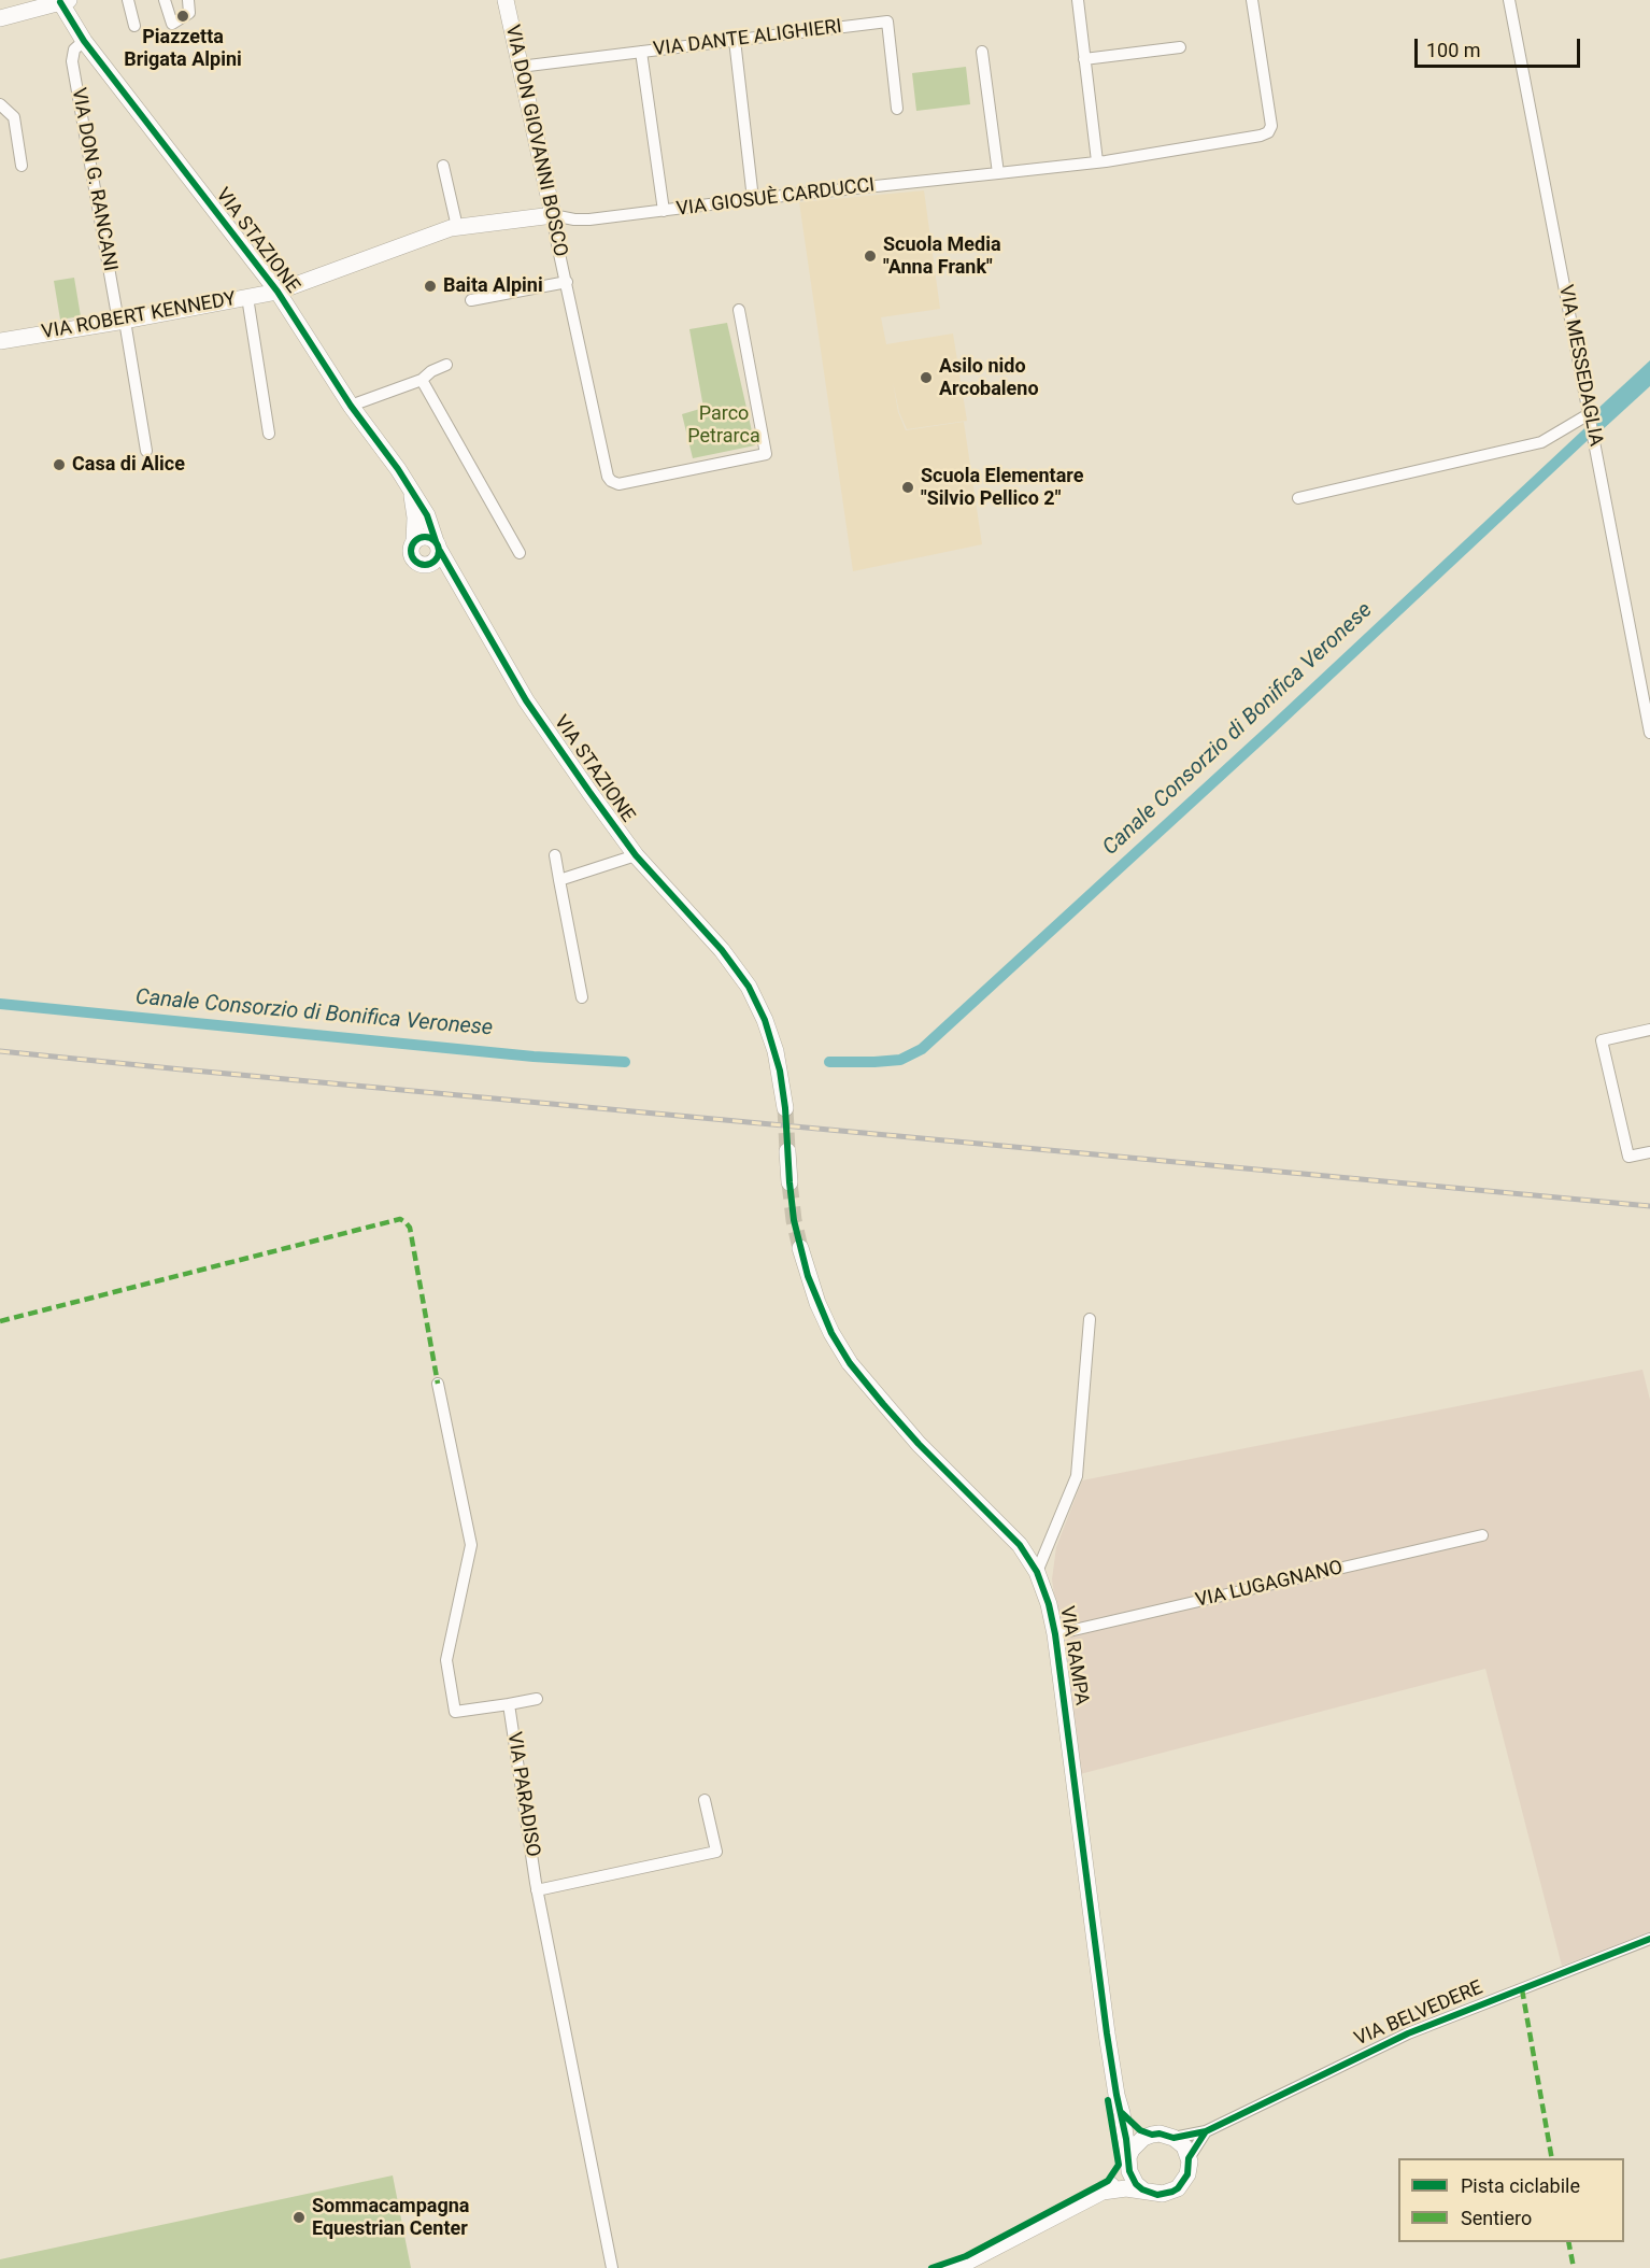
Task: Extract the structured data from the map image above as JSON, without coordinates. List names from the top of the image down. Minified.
{"streets":{"street":["VIA DANTE ALIGHIERI","VIA DON GIOVANNI BOSCO","VIA DON G. RANCANI","VIA GIOSUÈ CARDUCCI","VIA STAZIONE","VIA ROBERT KENNEDY","VIA MESSEDAGLIA","VIA LUGAGNANO","VIA RAMPA","VIA PARADISO","VIA BELVEDERE"]},"crossings":[["VIA DANTE ALIGHIERI","VIA DON GIOVANNI BOSCO"],["VIA DON GIOVANNI BOSCO","VIA GIOSUÈ CARDUCCI"],["VIA DON GIOVANNI BOSCO","VIA ROBERT KENNEDY"],["VIA DON G. RANCANI","VIA STAZIONE"],["VIA DON G. RANCANI","VIA ROBERT KENNEDY"],["VIA GIOSUÈ CARDUCCI","VIA ROBERT KENNEDY"],["VIA STAZIONE","VIA ROBERT KENNEDY"],["VIA LUGAGNANO","VIA RAMPA"],["VIA RAMPA","VIA BELVEDERE"]],"water":["Canale Consorzio di Bonifica Veronese"],"parks":["Parco Petrarca"],"places":["Piazzetta Brigata Alpini","Scuola Media \"Anna Frank\"","Baita Alpini","Asilo nido Arcobaleno","Casa di Alice","Scuola Elementare \"Silvio Pellico 2\"","Sommacampagna Equestrian Center"],"legend":["Pista ciclabile","Sentiero"],"scale_bar":"100 m"}
